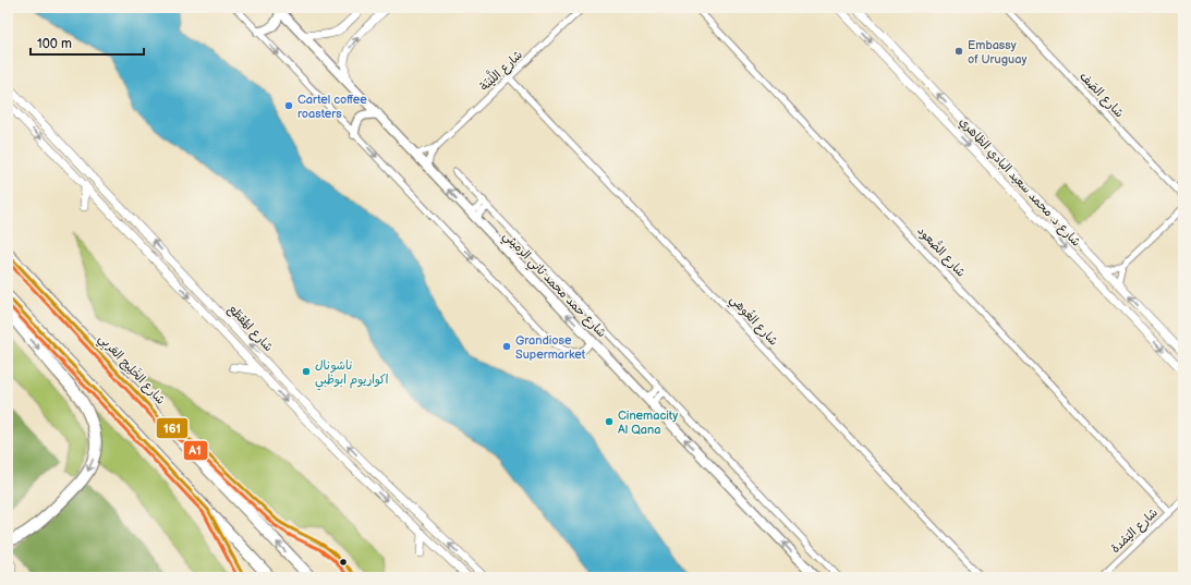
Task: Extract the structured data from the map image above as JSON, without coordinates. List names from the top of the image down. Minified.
{"streets":{"highway":["شارع الخَلِيج العَربِي"],"main road":["شارع حمد محمد ثاني الرميثي"],"street":["شارع اللَّيْنَة","شارع الصَف","شارع د. محمد سعيد البادي الظاهري","شارع الصُّعود","شارع الغُوهي","شارع المَقطَع","شارع اليَمْدة"]},"crossings":[["شارع اللَّيْنَة","شارع حمد محمد ثاني الرميثي"],["شارع اللَّيْنَة","شارع الغُوهي"],["شارع الصُّعود","شارع اليَمْدة"]],"one_way":["شارع حمد محمد ثاني الرميثي"],"places":["Embassy of Uruguay","Cartel coffee roasters","Grandiose Supermarket","ناشونال اكواريوم ابوظبي","Cinemacity Al Qana"],"lines":["transit line 161","transit line A1"],"scale_bar":"100 m"}
